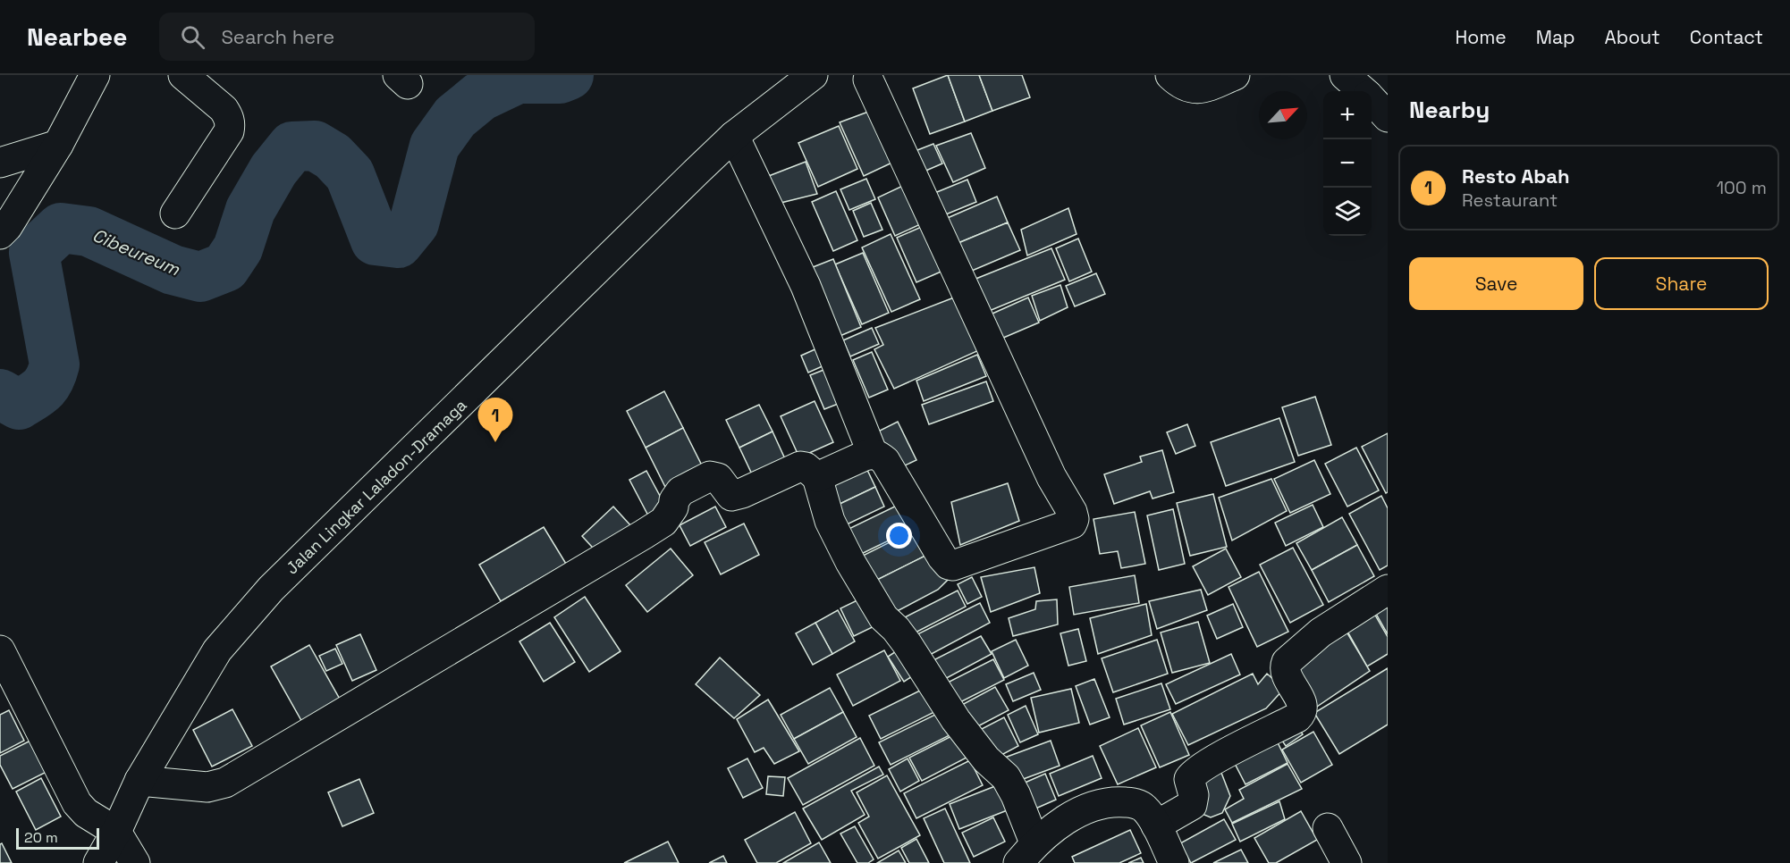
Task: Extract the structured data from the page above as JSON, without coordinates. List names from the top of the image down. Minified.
{"streets":{"street":["Jalan Lingkar Laladon-Dramaga"]},"water":["Cibeureum"],"scale_bar":"20 m","north":"top right","page":{"header":"Nearbee","search":"Search here","nav":["Home","Map","About","Contact"],"heading":"Nearby","map_buttons":["+","−"],"list":[{"mark":"1","name":"Resto Abah","note":"Restaurant","value":"100 m"}],"buttons":["Save","Share"],"pins":"1","scale":"20 m"}}
